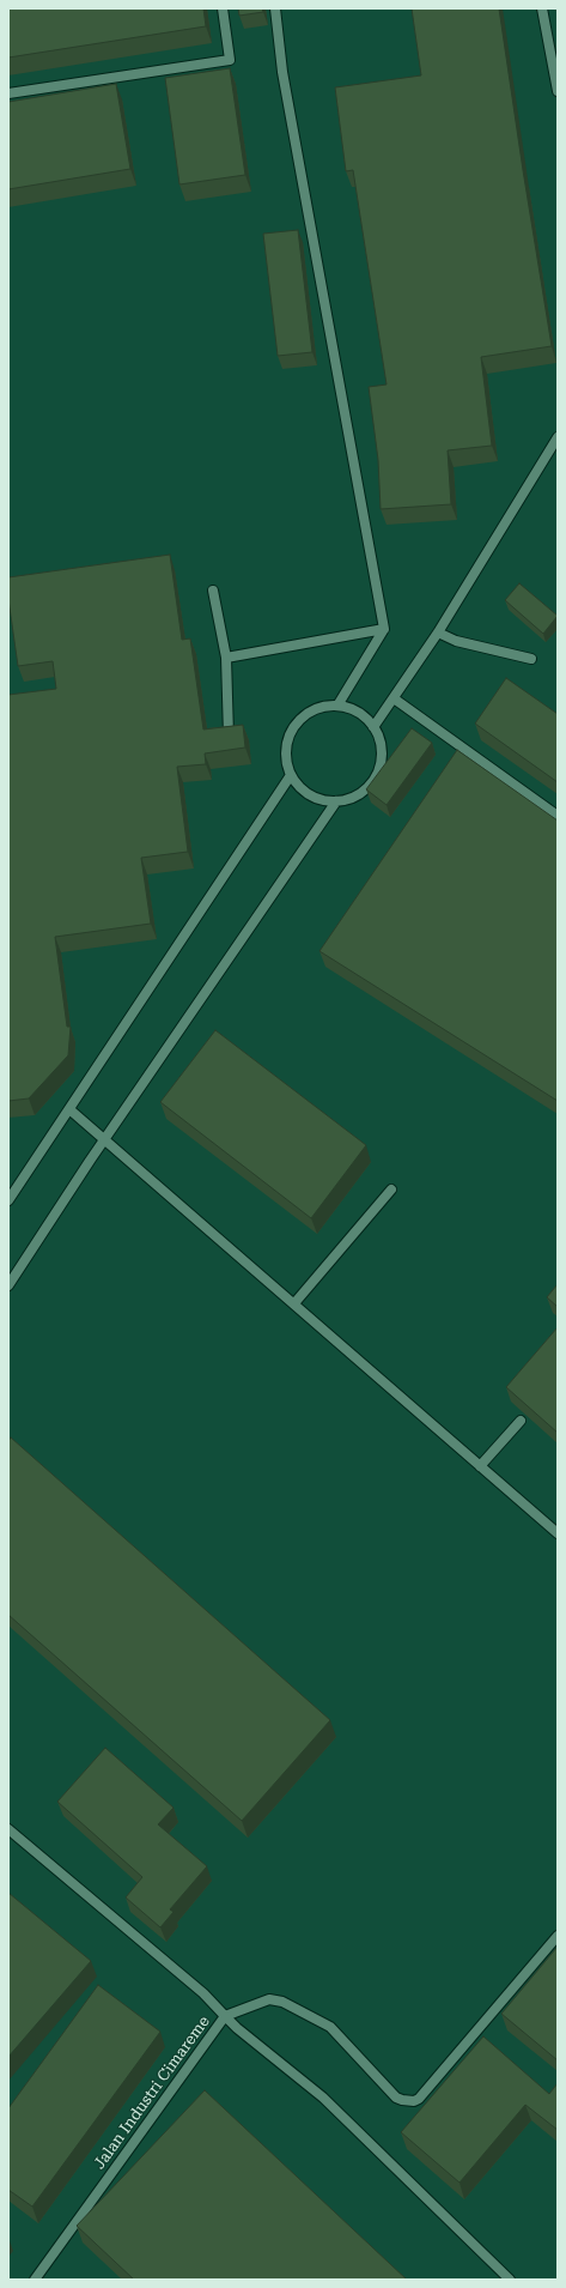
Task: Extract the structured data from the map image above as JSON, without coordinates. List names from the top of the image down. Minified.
{"streets":{"lane":["Jalan Industri Cimareme"]}}
